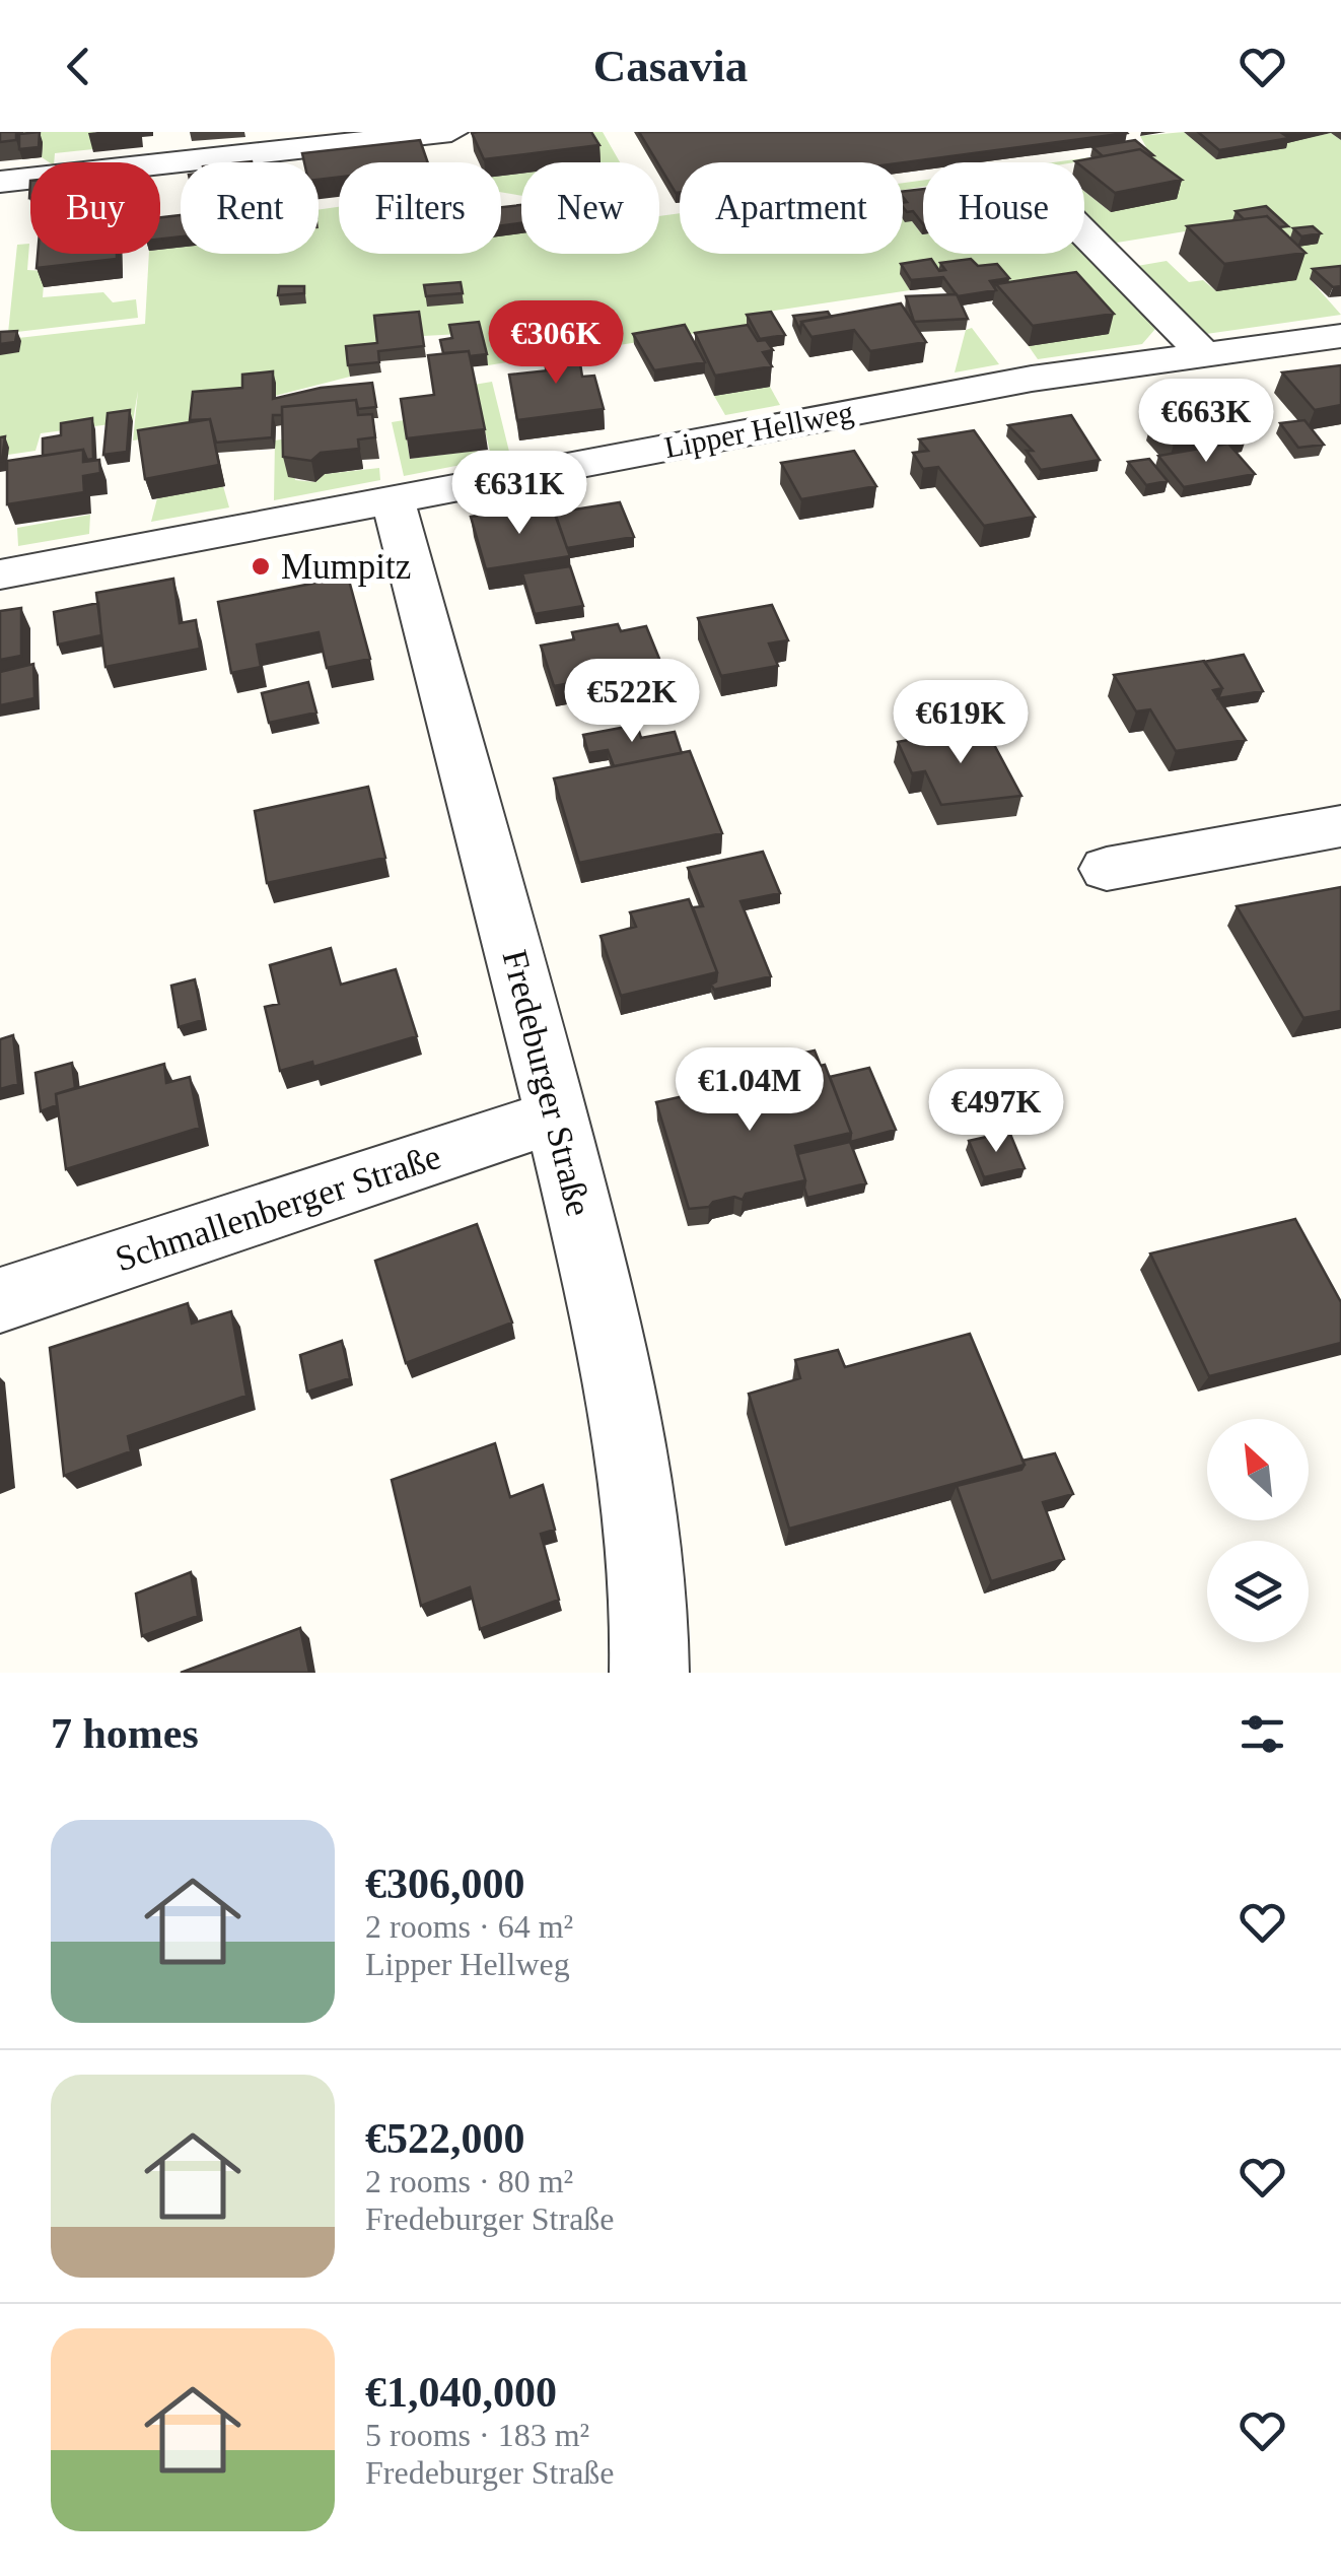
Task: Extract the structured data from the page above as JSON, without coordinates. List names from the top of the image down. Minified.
{"streets":{"street":["Lipper Hellweg","Fredeburger Straße","Schmallenberger Straße"]},"crossings":[["Lipper Hellweg","Fredeburger Straße"],["Fredeburger Straße","Schmallenberger Straße"]],"places":["Mumpitz"],"north":"top left","page":{"header":"Casavia","chip":["Buy","Rent","Filters","New","Apartment","House"],"price":["€306K","€663K","€631K","€522K","€619K","€1.04M","€497K"],"heading":"7 homes","list":[{"name":"€306,000","note":"2 rooms · 64 m² · Lipper Hellweg"},{"name":"€522,000","note":"2 rooms · 80 m² · Fredeburger Straße"},{"name":"€1,040,000","note":"5 rooms · 183 m² · Fredeburger Straße"}]}}
